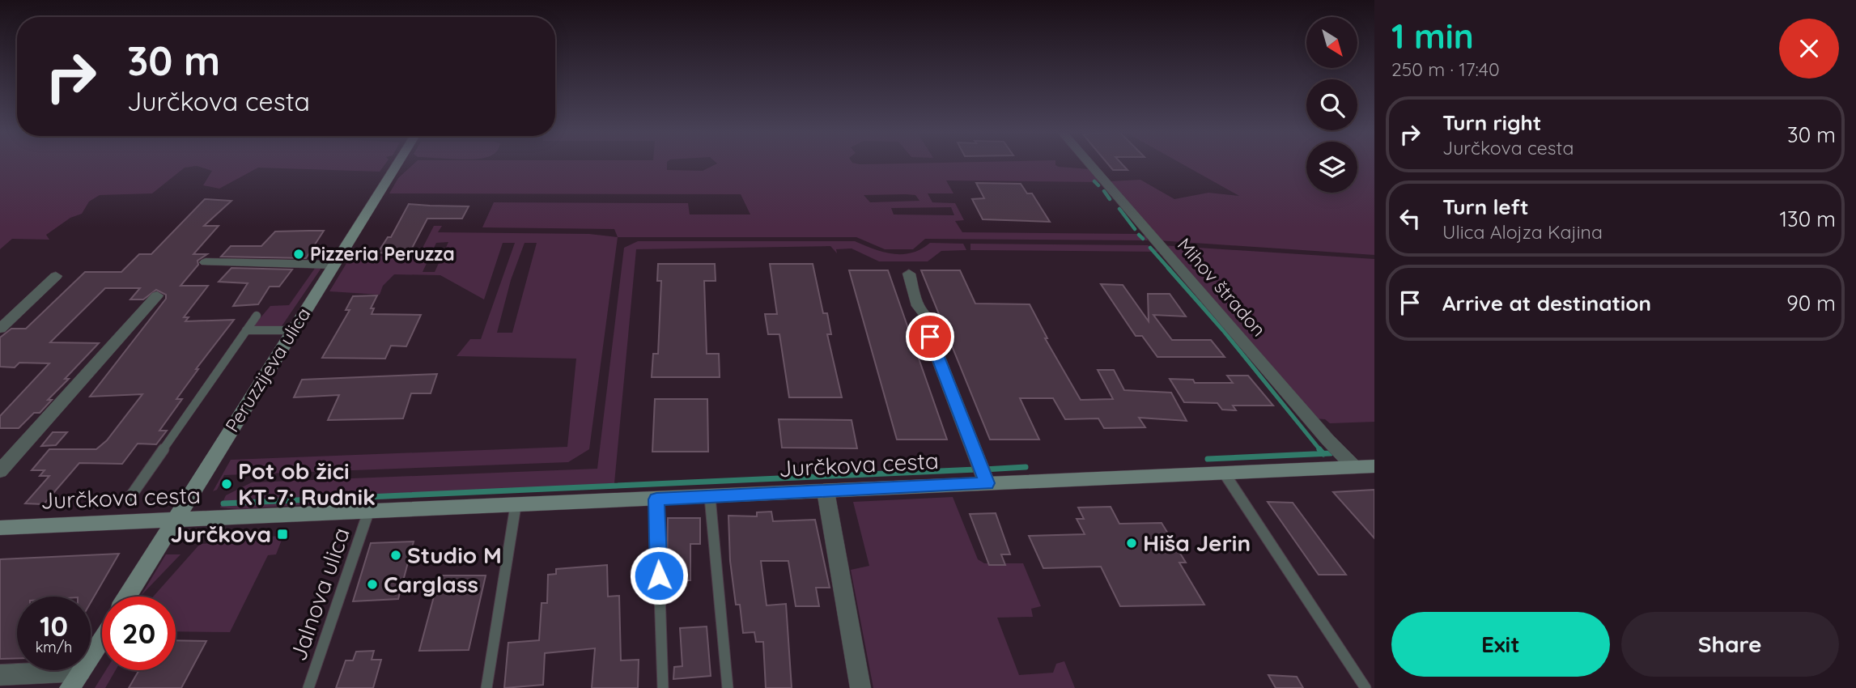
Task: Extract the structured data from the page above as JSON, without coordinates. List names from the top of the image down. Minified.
{"streets":{"main road":["Peruzzijeva ulica","Jurčkova cesta"],"street":["Mihov štradon"],"lane":["Jalnova ulica"]},"crossings":[["Mihov štradon","Jurčkova cesta"],["Peruzzijeva ulica","Jurčkova cesta"],["Jurčkova cesta","Jalnova ulica"]],"places":{"other":["Pizzeria Peruzza","Pot ob žici KT-7: Rudnik","Hiša Jerin","Studio M","Carglass"],"transit":["Jurčkova"]},"north":"bottom right","page":{"heading":["1 min","250 m · 17:40"],"turn":["30 m","Jurčkova cesta"],"list":[{"name":"Turn right","note":"Jurčkova cesta","value":"30 m"},{"name":"Turn left","note":"Ulica Alojza Kajina","value":"130 m"},{"name":"Arrive at destination","value":"90 m"}],"speed":"10 km/h","limit":"20","buttons":["Exit","Share"]}}
